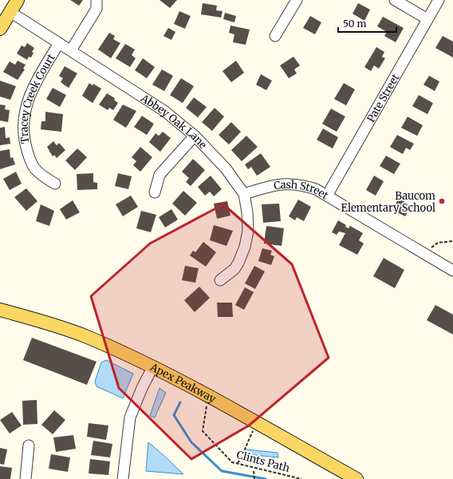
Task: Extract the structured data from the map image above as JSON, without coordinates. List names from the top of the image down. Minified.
{"streets":{"main road":["Apex Peakway"],"street":["Pate Street","Tracey Creek Court","Abbey Oak Lane","Cash Street"],"path":["Clints Path"]},"crossings":[["Pate Street","Cash Street"],["Tracey Creek Court","Abbey Oak Lane"],["Abbey Oak Lane","Cash Street"]],"places":["Baucom Elementary School"],"scale_bar":"50 m"}
